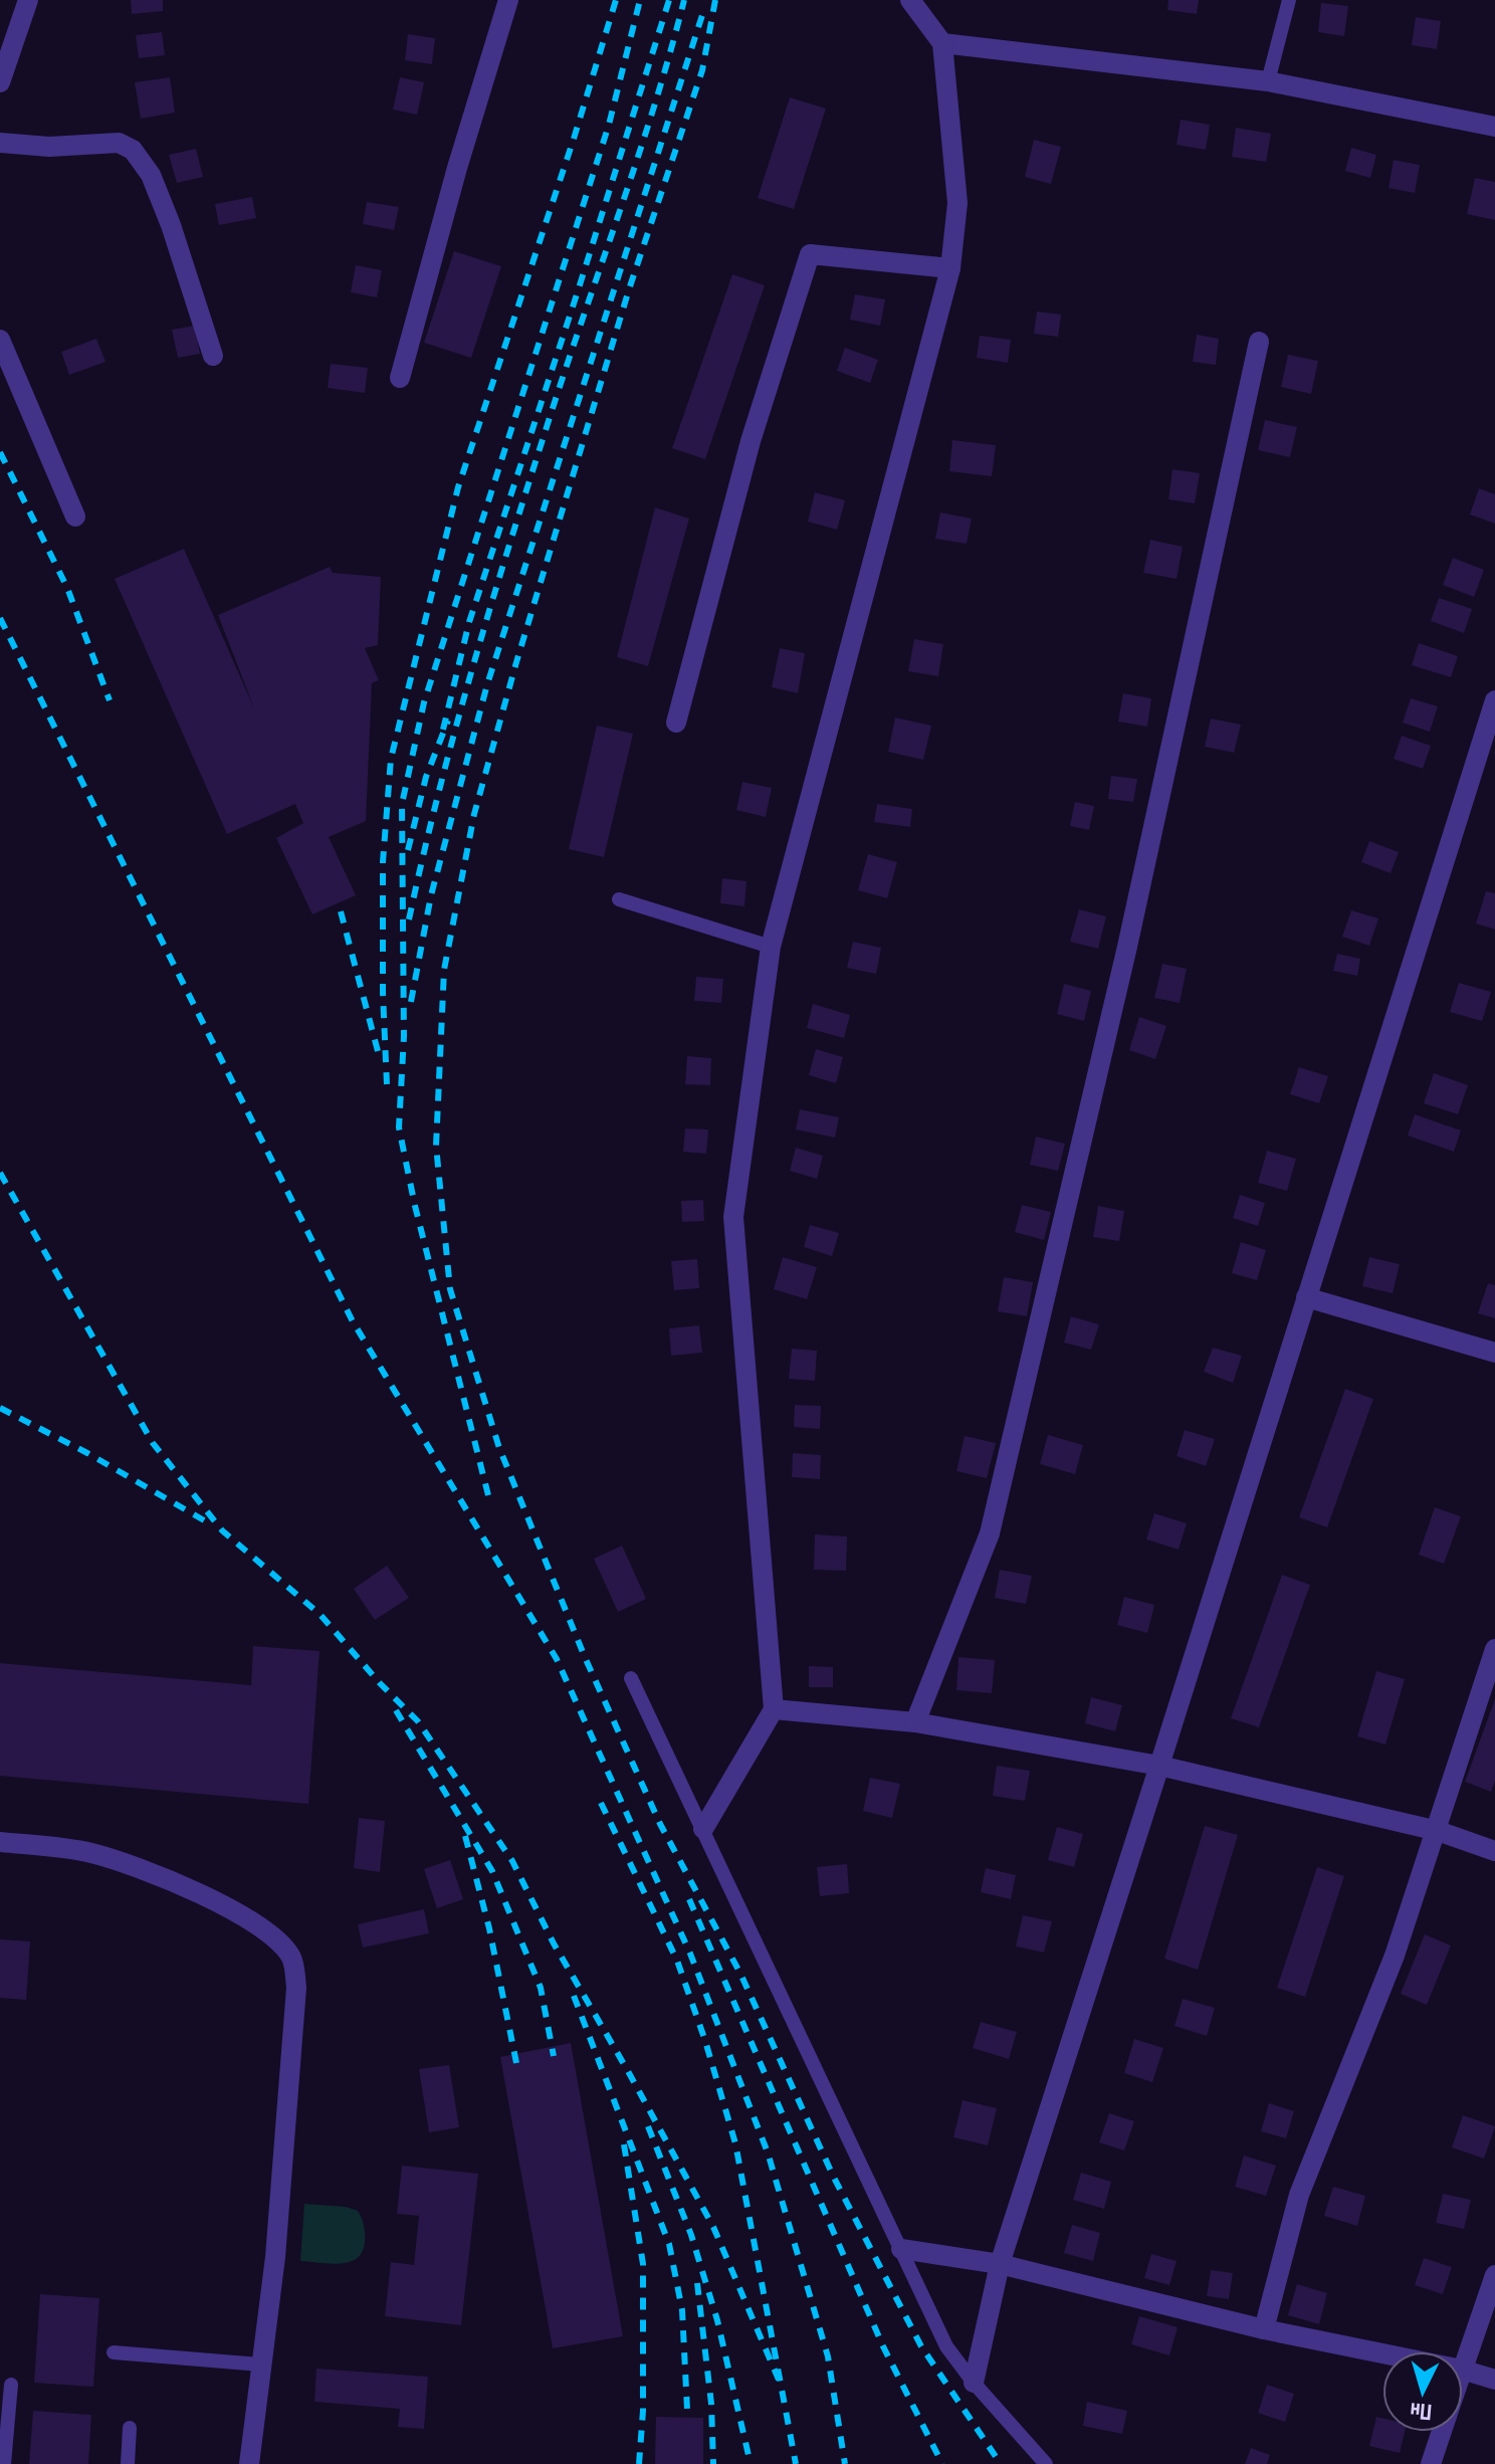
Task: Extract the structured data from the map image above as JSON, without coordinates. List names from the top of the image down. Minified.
{"north":"bottom"}
